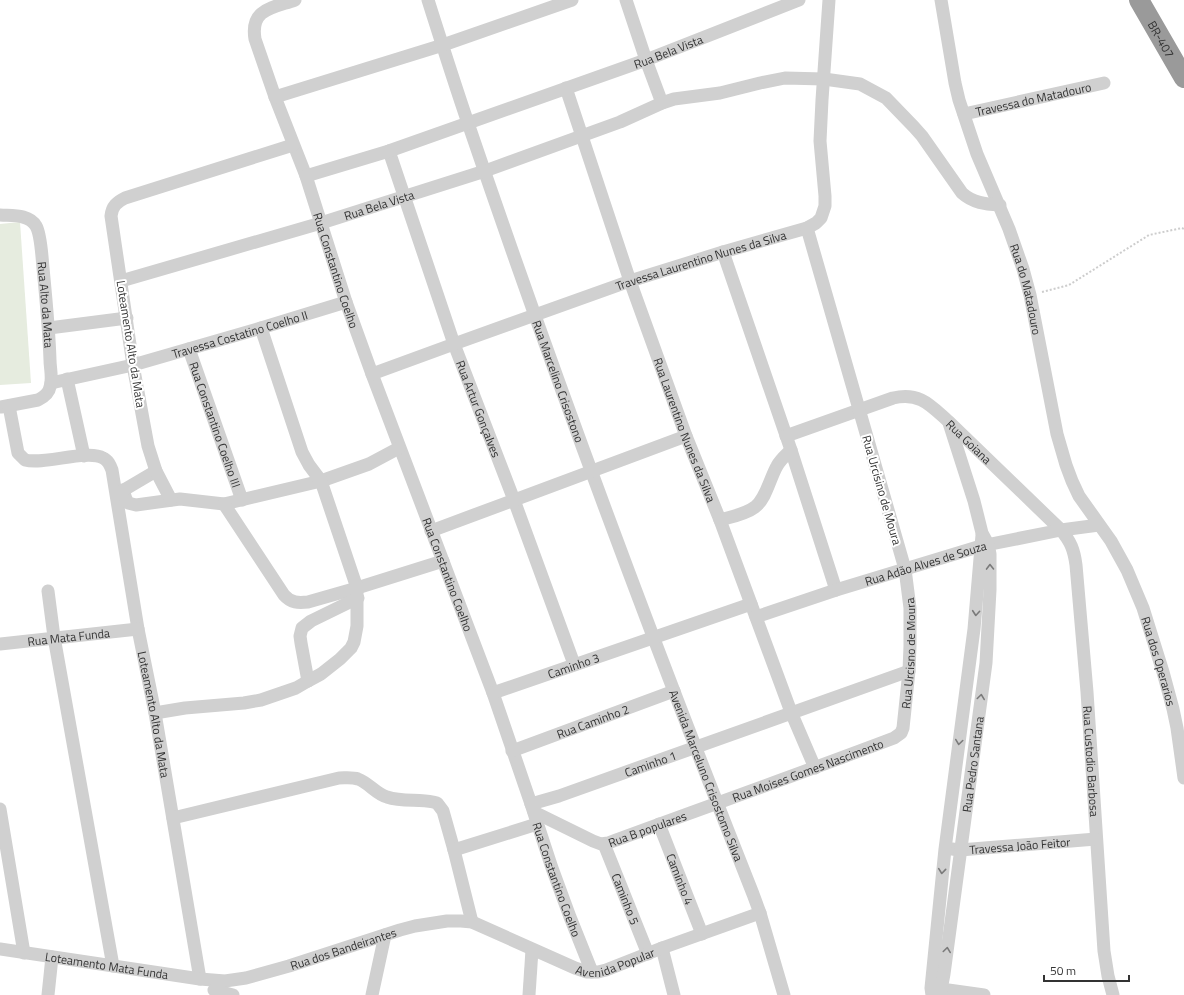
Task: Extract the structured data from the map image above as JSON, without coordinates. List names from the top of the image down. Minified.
{"streets":{"highway":["BR-407"],"street":["Rua Bela Vista","Travessa do Matadouro","Travessa Laurentino Nunes da Silva","Rua Constantino Coelho","Rua do Matadouro","Rua Alto da Mata","Travessa Costatino Coelho II","Loteamento Alto da Mata","Rua Marcelino Crisostono","Rua Artur Gonçalves","Rua Constantino Coelho III","Rua Laurentino Nunes da Silva","Rua Goiana","Rua Urcisino de Moura","Rua Adão Alves de Souza","Rua Mata Funda","Rua Urcisno de Moura","Rua dos Operarios","Caminho 3","Rua Caminho 2","Rua Custodio Barbosa","Caminho 1","Rua Pedro Santana","Rua Moises Gomes Nascimento","Avenida Marceluno Crisostomo Silva","Rua B populares","Travessa João Feitor","Caminho 4","Caminho 5","Rua dos Bandeirantes","Avenida Popular","Loteamento Mata Funda"]},"crossings":[["Rua Bela Vista","Travessa Laurentino Nunes da Silva"],["Rua Bela Vista","Rua Constantino Coelho"],["Rua Bela Vista","Rua do Matadouro"],["Rua Bela Vista","Loteamento Alto da Mata"],["Rua Bela Vista","Rua Marcelino Crisostono"],["Rua Bela Vista","Rua Artur Gonçalves"],["Rua Bela Vista","Rua Laurentino Nunes da Silva"],["Travessa do Matadouro","Rua do Matadouro"],["Travessa Laurentino Nunes da Silva","Rua Constantino Coelho"],["Travessa Laurentino Nunes da Silva","Rua Marcelino Crisostono"],["Travessa Laurentino Nunes da Silva","Rua Artur Gonçalves"],["Travessa Laurentino Nunes da Silva","Rua Laurentino Nunes da Silva"],["Rua Constantino Coelho","Travessa Costatino Coelho II"],["Rua Constantino Coelho","Loteamento Alto da Mata"],["Rua Constantino Coelho","Caminho 3"],["Rua Constantino Coelho","Rua Caminho 2"],["Rua Constantino Coelho","Caminho 1"],["Rua Constantino Coelho","Rua B populares"],["Rua Constantino Coelho","Avenida Popular"],["Rua do Matadouro","Rua Adão Alves de Souza"],["Rua do Matadouro","Rua dos Operarios"],["Rua Alto da Mata","Travessa Costatino Coelho II"],["Travessa Costatino Coelho II","Loteamento Alto da Mata"],["Travessa Costatino Coelho II","Rua Constantino Coelho III"],["Loteamento Alto da Mata","Rua Mata Funda"],["Loteamento Alto da Mata","Loteamento Mata Funda"],["Rua Marcelino Crisostono","Caminho 3"],["Rua Marcelino Crisostono","Avenida Marceluno Crisostomo Silva"],["Rua Artur Gonçalves","Caminho 3"],["Rua Laurentino Nunes da Silva","Rua Adão Alves de Souza"],["Rua Laurentino Nunes da Silva","Caminho 3"],["Rua Laurentino Nunes da Silva","Caminho 1"],["Rua Laurentino Nunes da Silva","Rua Moises Gomes Nascimento"],["Rua Goiana","Rua Urcisino de Moura"],["Rua Goiana","Rua Adão Alves de Souza"],["Rua Goiana","Rua Custodio Barbosa"],["Rua Goiana","Rua Pedro Santana"],["Rua Urcisino de Moura","Rua Adão Alves de Souza"],["Rua Urcisino de Moura","Rua Urcisno de Moura"],["Rua Adão Alves de Souza","Rua Urcisno de Moura"],["Rua Adão Alves de Souza","Rua Custodio Barbosa"],["Rua Adão Alves de Souza","Rua Pedro Santana"],["Rua Urcisno de Moura","Caminho 1"],["Rua Urcisno de Moura","Rua Moises Gomes Nascimento"],["Caminho 3","Avenida Marceluno Crisostomo Silva"],["Rua Caminho 2","Avenida Marceluno Crisostomo Silva"],["Rua Custodio Barbosa","Travessa João Feitor"],["Caminho 1","Avenida Marceluno Crisostomo Silva"],["Caminho 1","Rua B populares"],["Rua Pedro Santana","Travessa João Feitor"],["Rua Moises Gomes Nascimento","Avenida Marceluno Crisostomo Silva"],["Rua Moises Gomes Nascimento","Rua B populares"],["Avenida Marceluno Crisostomo Silva","Rua B populares"],["Avenida Marceluno Crisostomo Silva","Avenida Popular"],["Rua B populares","Caminho 4"],["Rua B populares","Caminho 5"],["Caminho 4","Avenida Popular"],["Caminho 5","Avenida Popular"],["Rua dos Bandeirantes","Avenida Popular"],["Rua dos Bandeirantes","Loteamento Mata Funda"]],"scale_bar":"50 m"}
